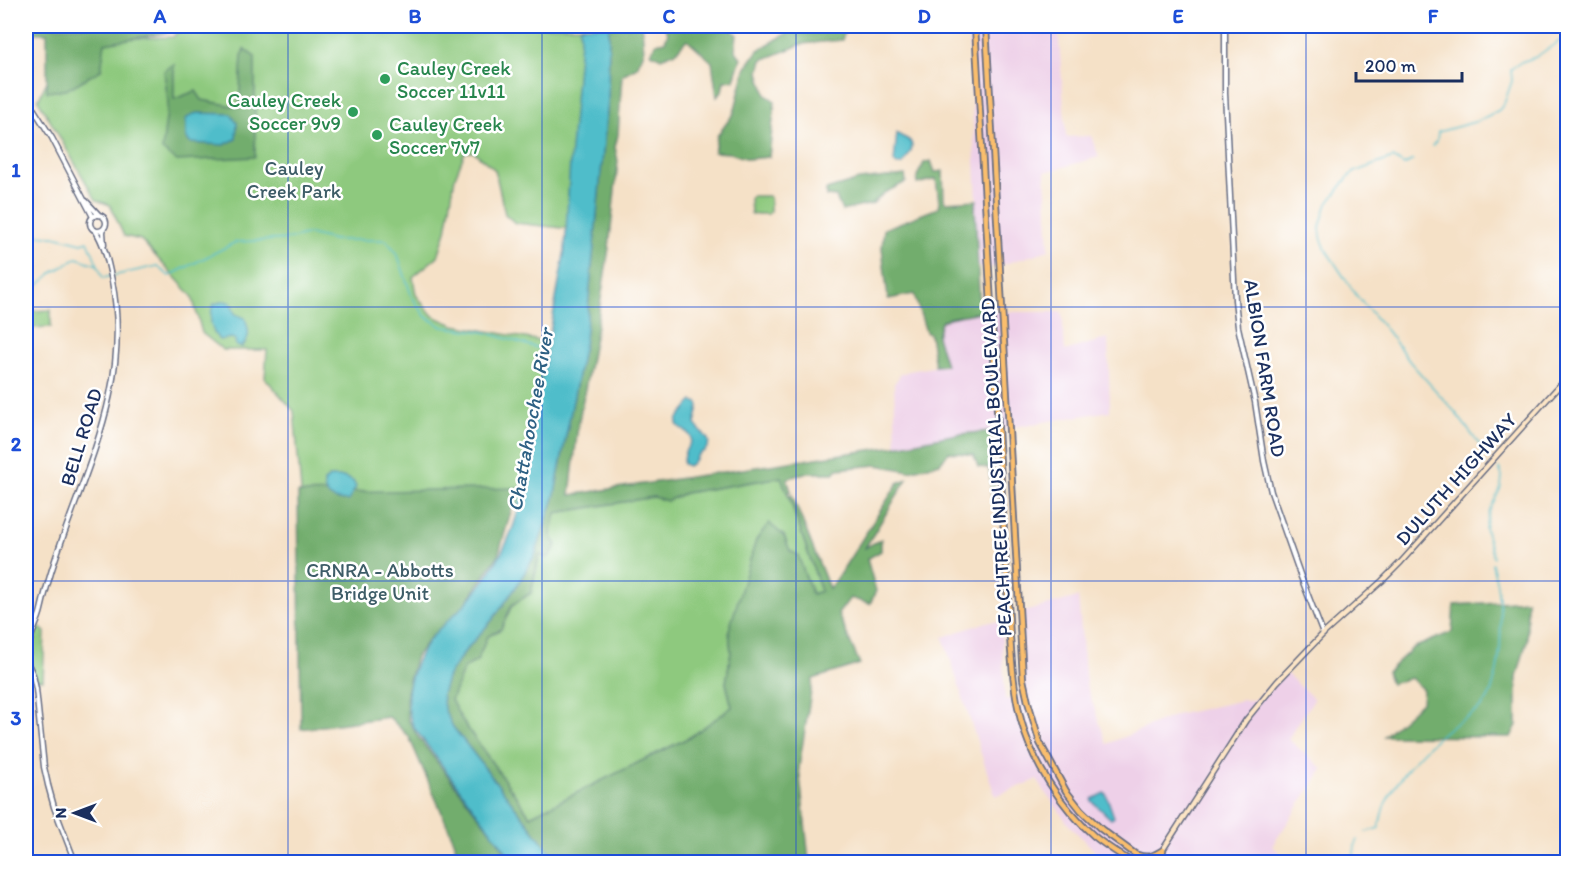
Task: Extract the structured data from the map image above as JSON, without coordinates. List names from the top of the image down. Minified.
{"streets":{"highway":["PEACHTREE INDUSTRIAL BOULEVARD"],"main road":["DULUTH HIGHWAY"],"street":["ALBION FARM ROAD","BELL ROAD"]},"crossings":[["ALBION FARM ROAD","DULUTH HIGHWAY"]],"water":["Chattahoochee River"],"parks":["Cauley Creek Park","CRNRA - Abbotts Bridge Unit"],"places":["Cauley Creek Soccer 11v11","Cauley Creek Soccer 9v9","Cauley Creek Soccer 7v7"],"scale_bar":"200 m","north":"left","grid":{"columns":["A","B","C","D","E","F"],"rows":["1","2","3"]}}
